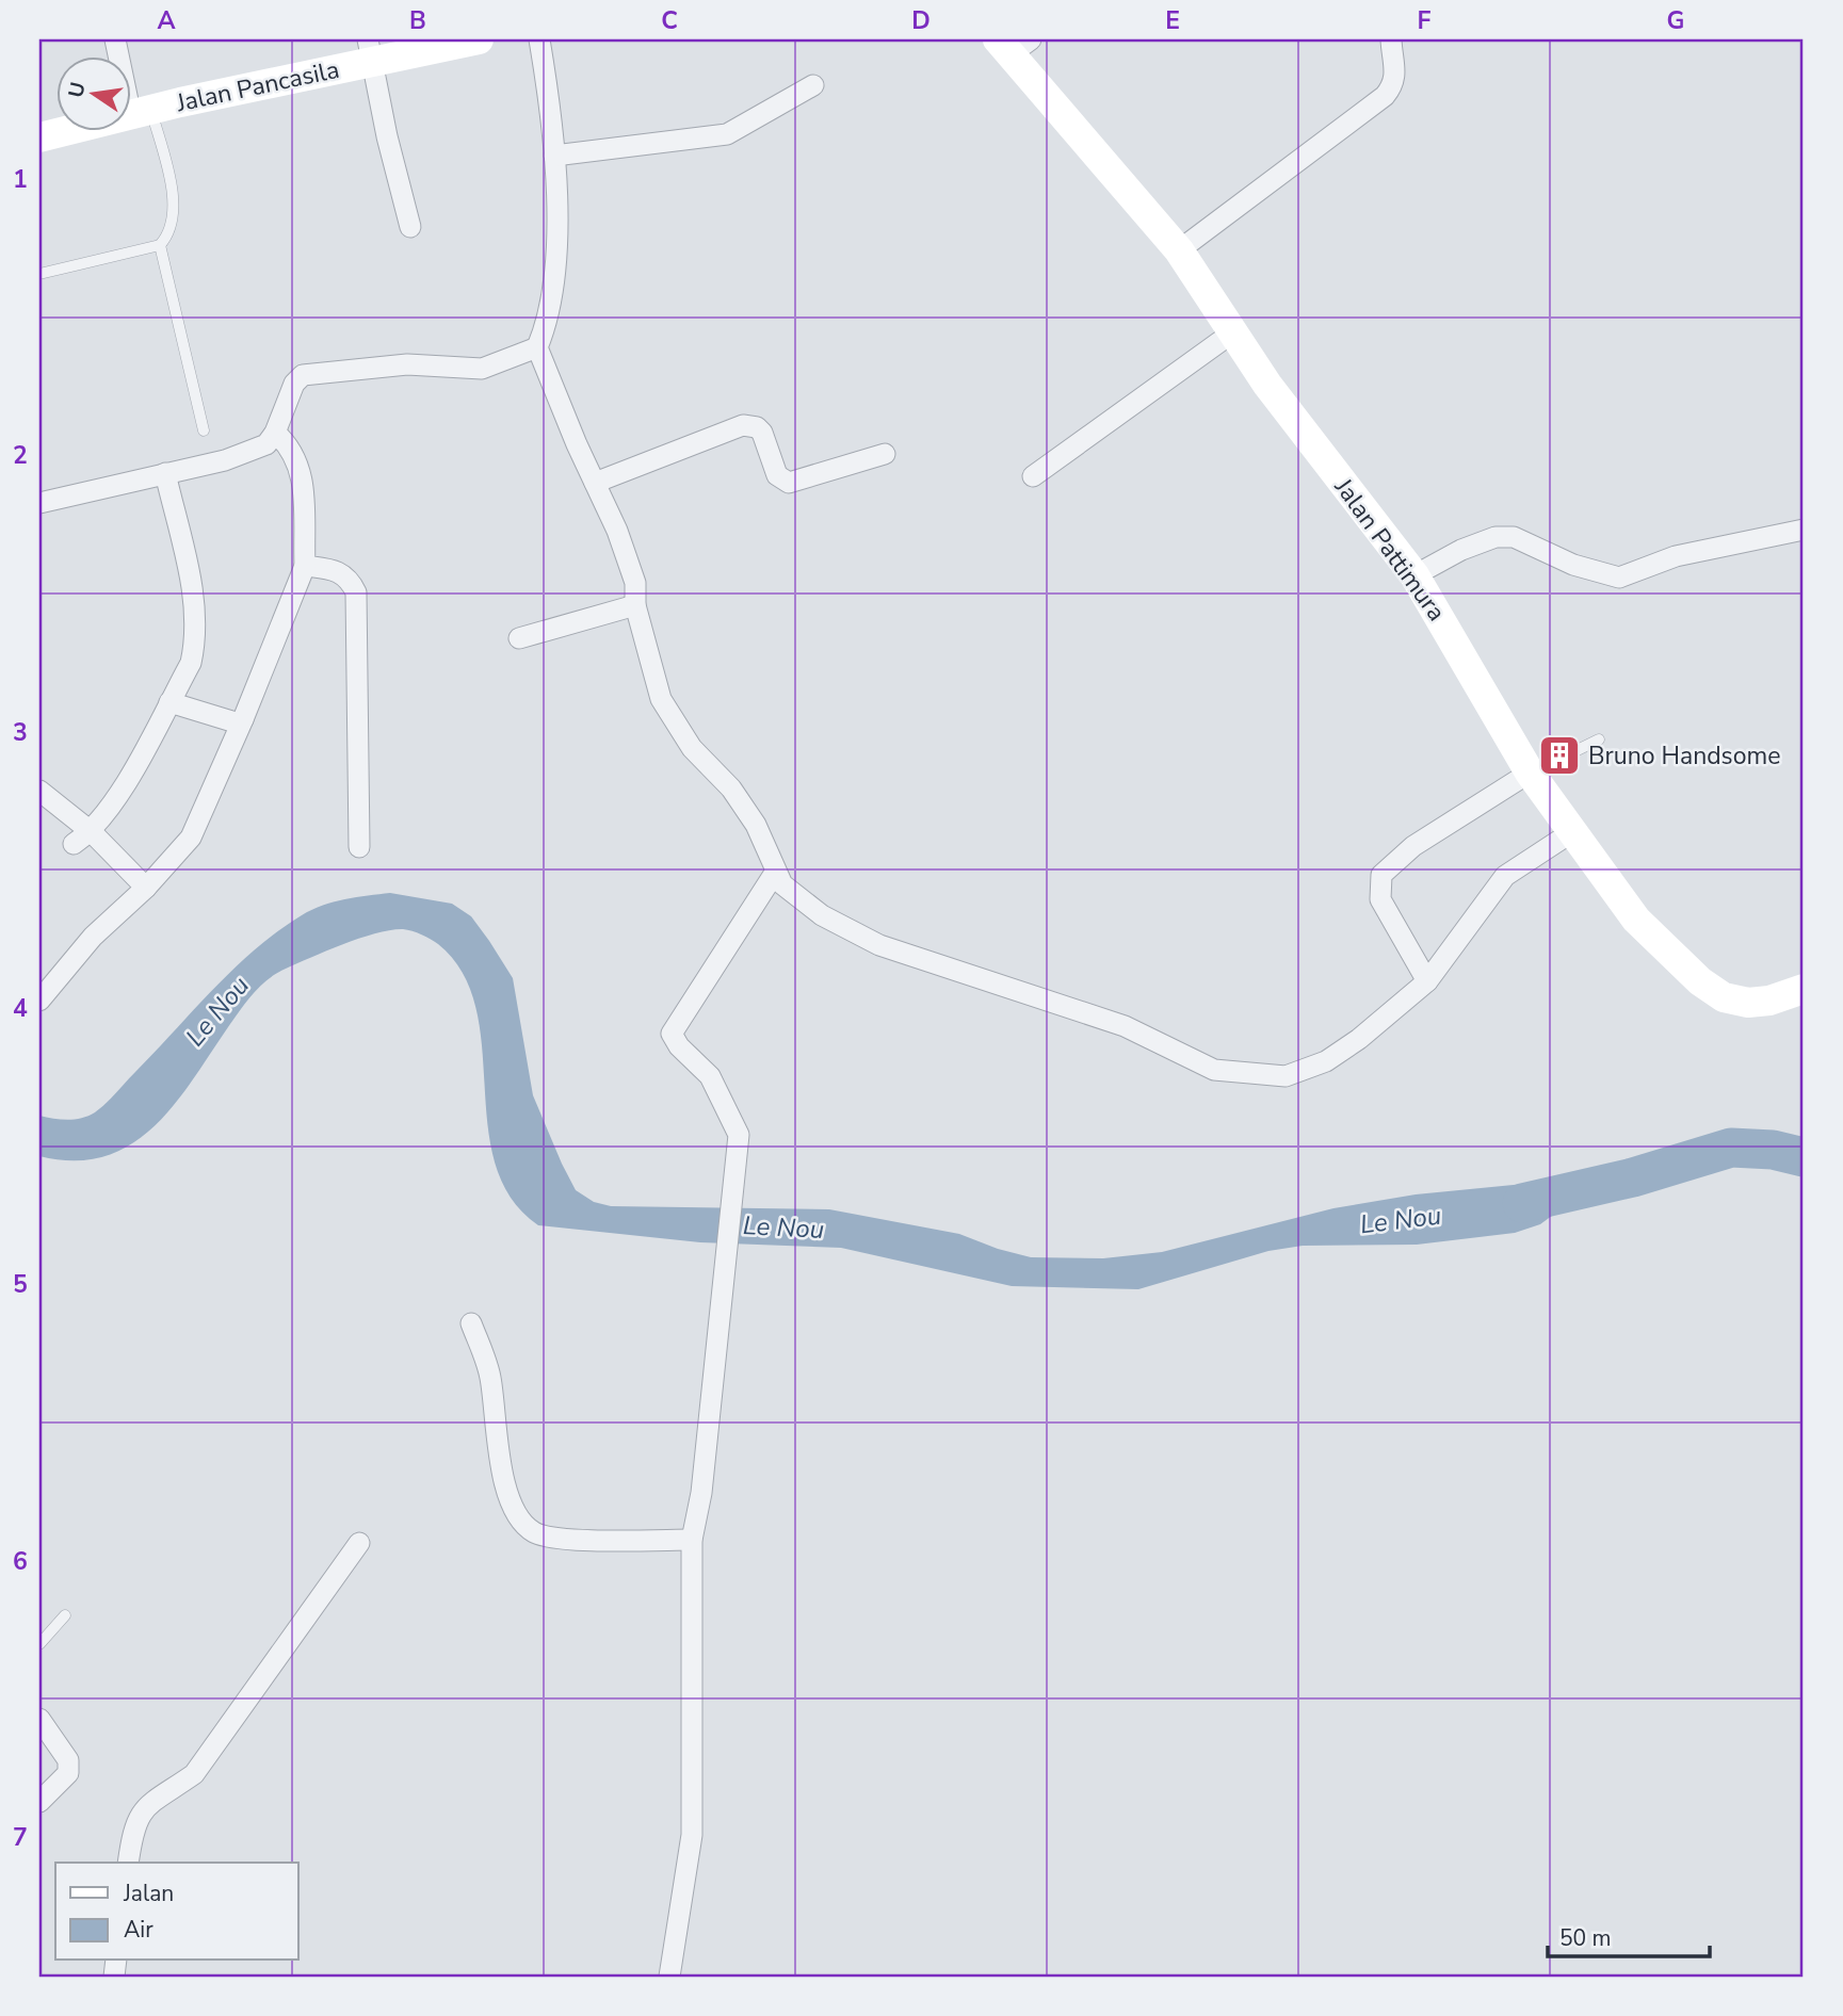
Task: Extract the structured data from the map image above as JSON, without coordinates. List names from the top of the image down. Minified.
{"streets":{"main road":["Jalan Pancasila","Jalan Pattimura"]},"water":["Le Nou"],"places":{"building":["Bruno Handsome"]},"legend":["Jalan","Air"],"scale_bar":"50 m","north":"left","grid":{"columns":["A","B","C","D","E","F","G"],"rows":["1","2","3","4","5","6","7"]}}
